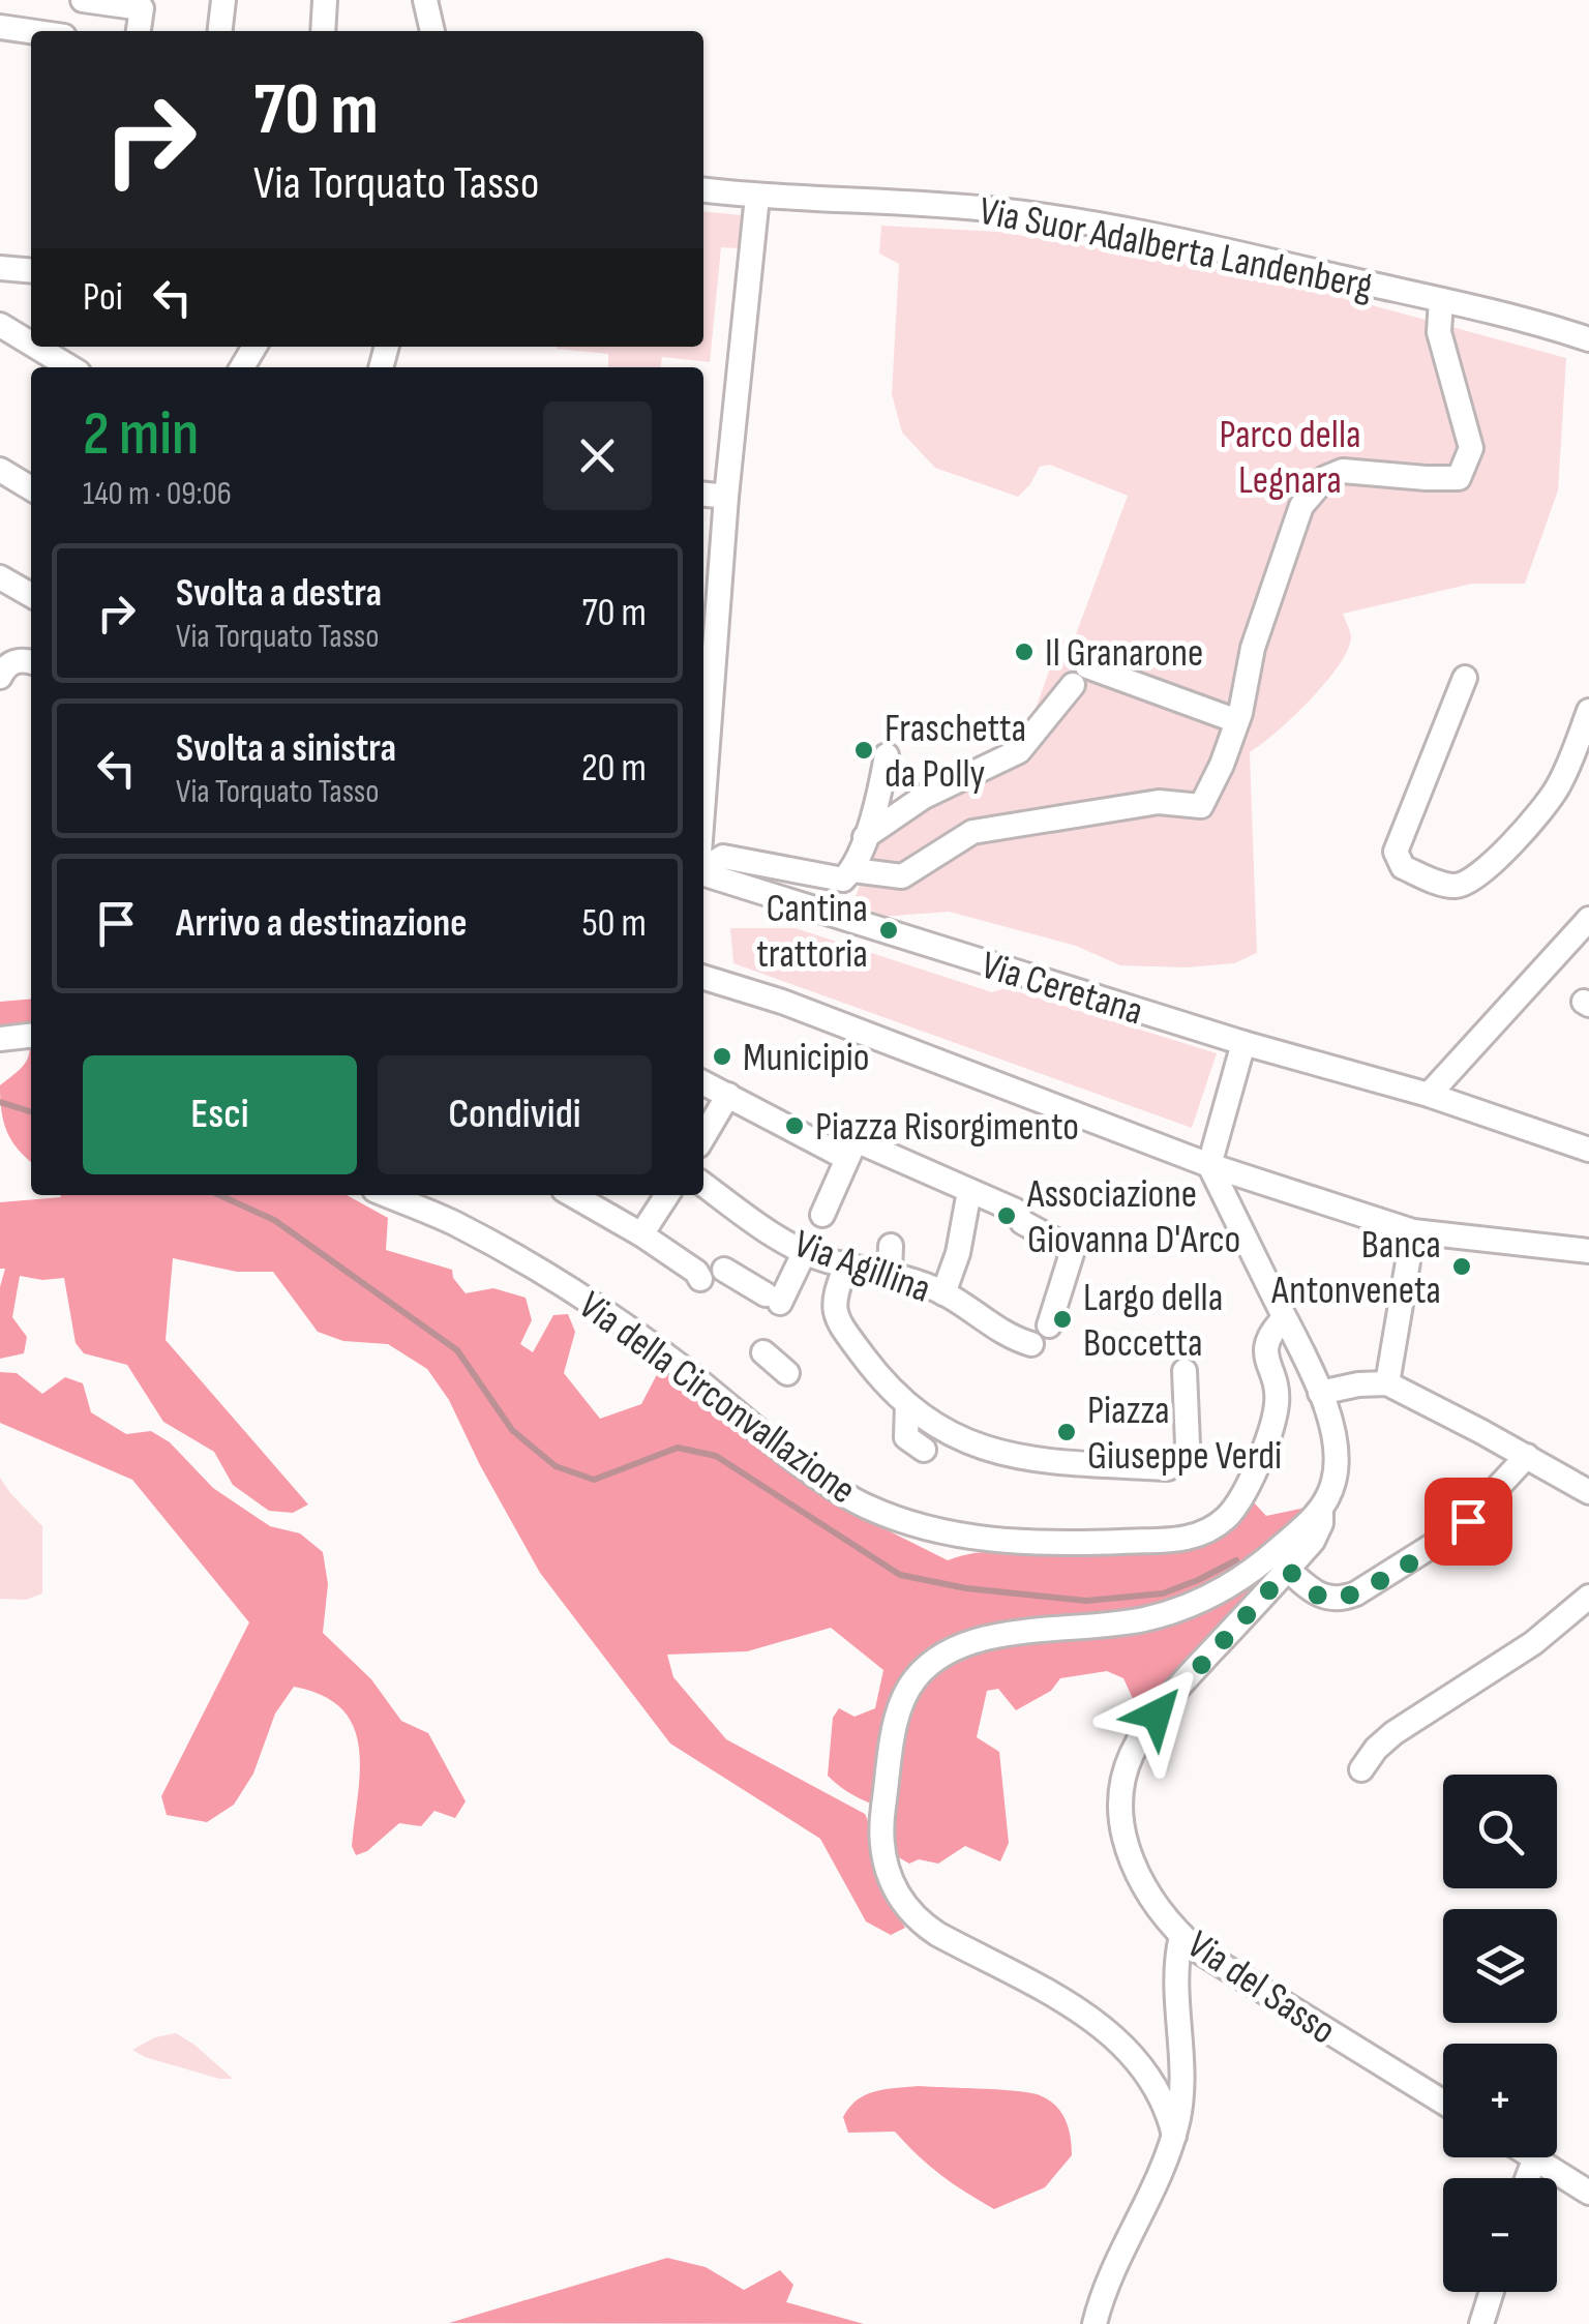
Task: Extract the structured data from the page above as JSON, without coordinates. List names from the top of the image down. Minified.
{"streets":{"street":["Via Suor Adalberta Landenberg","Via Ceretana","Via Agillina","Via della Circonvallazione","Via del Sasso"]},"crossings":[["Via della Circonvallazione","Via del Sasso"]],"parks":["Parco della Legnara"],"places":["Il Granarone","Fraschetta da Polly","Cantina trattoria","Municipio","Piazza Risorgimento","Associazione Giovanna D'Arco","Banca Antonveneta","Largo della Boccetta","Piazza Giuseppe Verdi"],"page":{"turn":["70 m","Via Torquato Tasso"],"then":"Poi","heading":["2 min","140 m · 09:06"],"list":[{"name":"Svolta a destra","note":"Via Torquato Tasso","value":"70 m"},{"name":"Svolta a sinistra","note":"Via Torquato Tasso","value":"20 m"},{"name":"Arrivo a destinazione","value":"50 m"}],"buttons":["Esci","Condividi"],"map_buttons":["+","−"]}}
